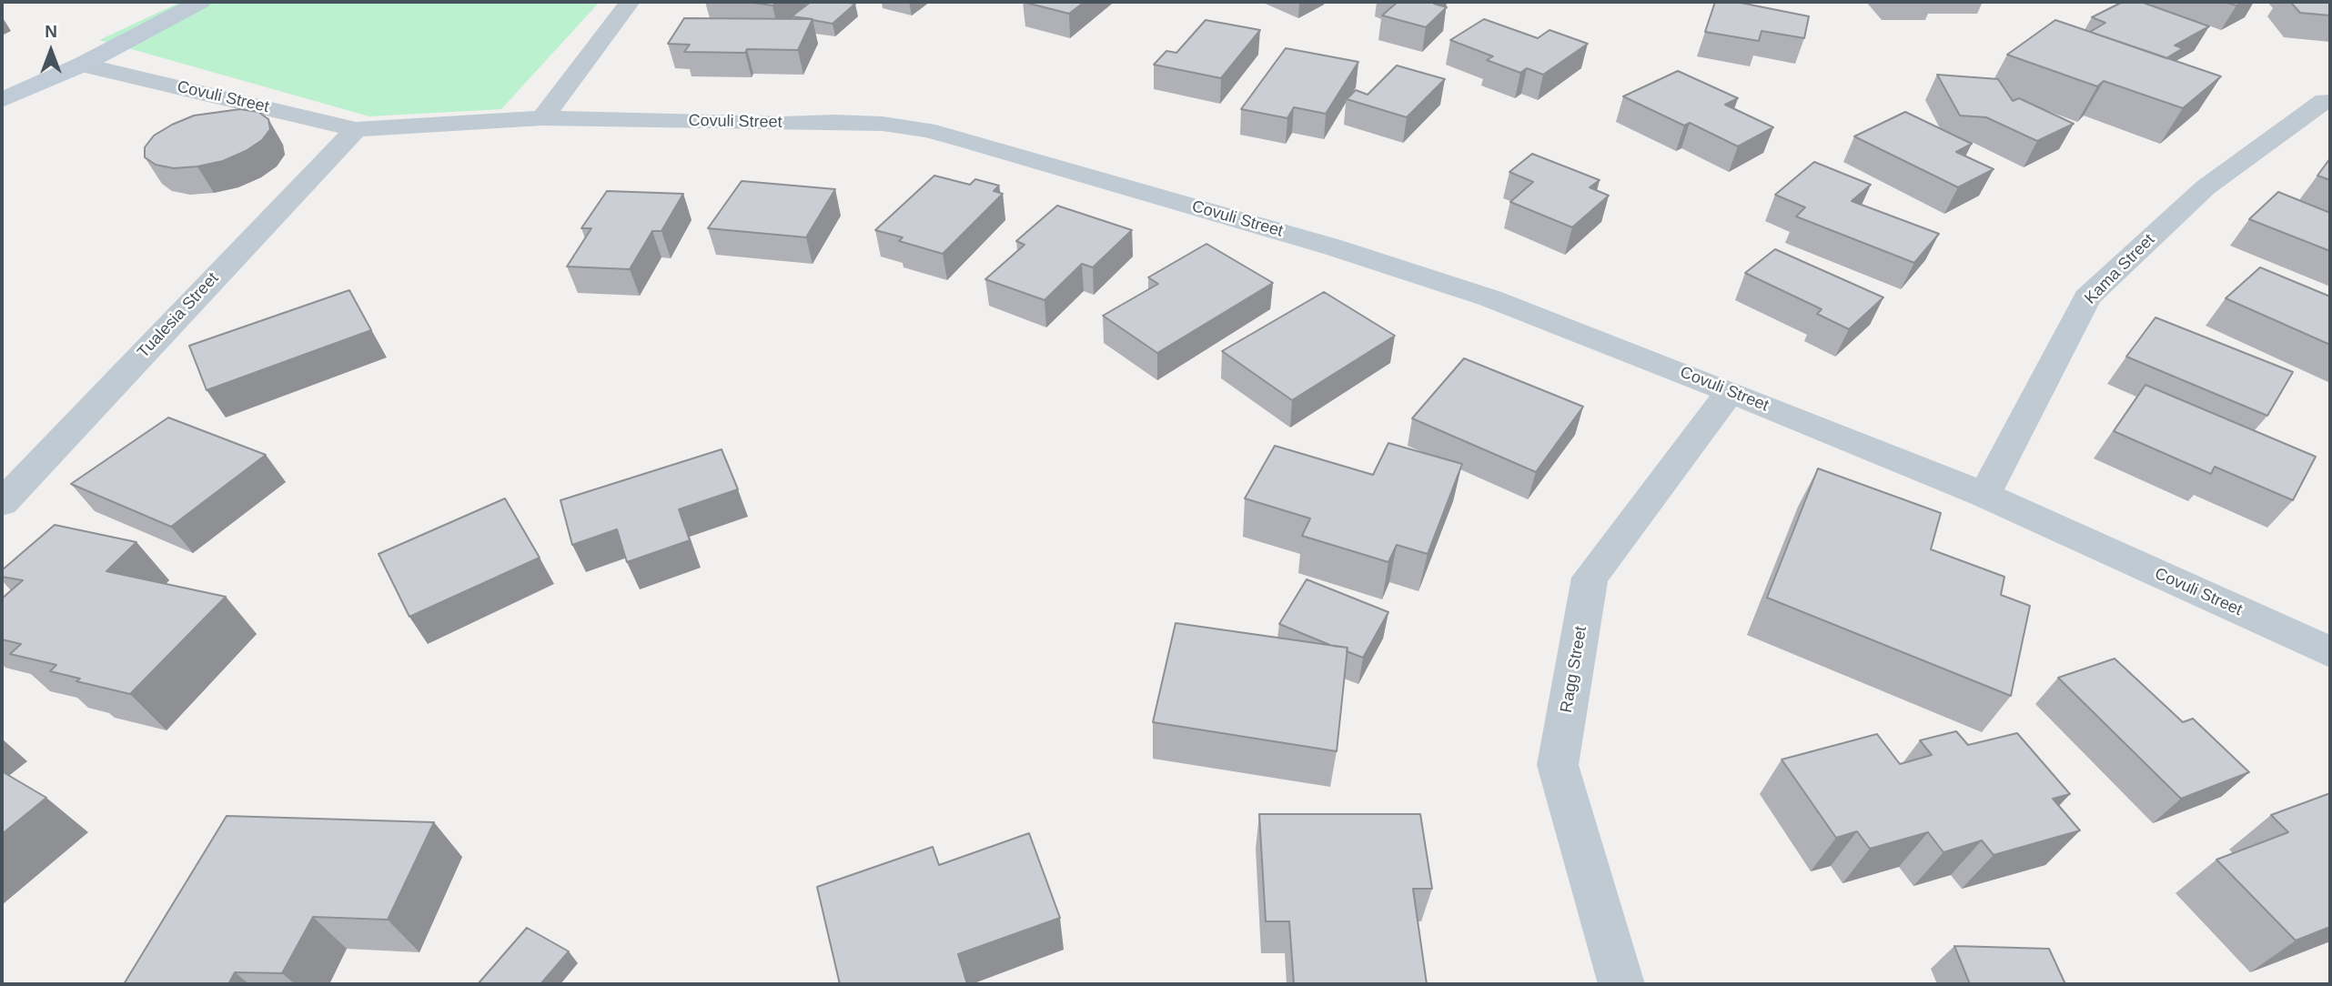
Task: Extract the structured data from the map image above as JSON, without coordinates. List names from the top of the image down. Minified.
{"streets":{"street":["Covuli Street","Kama Street","Tualesia Street","Ragg Street"]},"crossings":[["Covuli Street","Kama Street"],["Covuli Street","Tualesia Street"],["Covuli Street","Ragg Street"]],"north":"top"}
